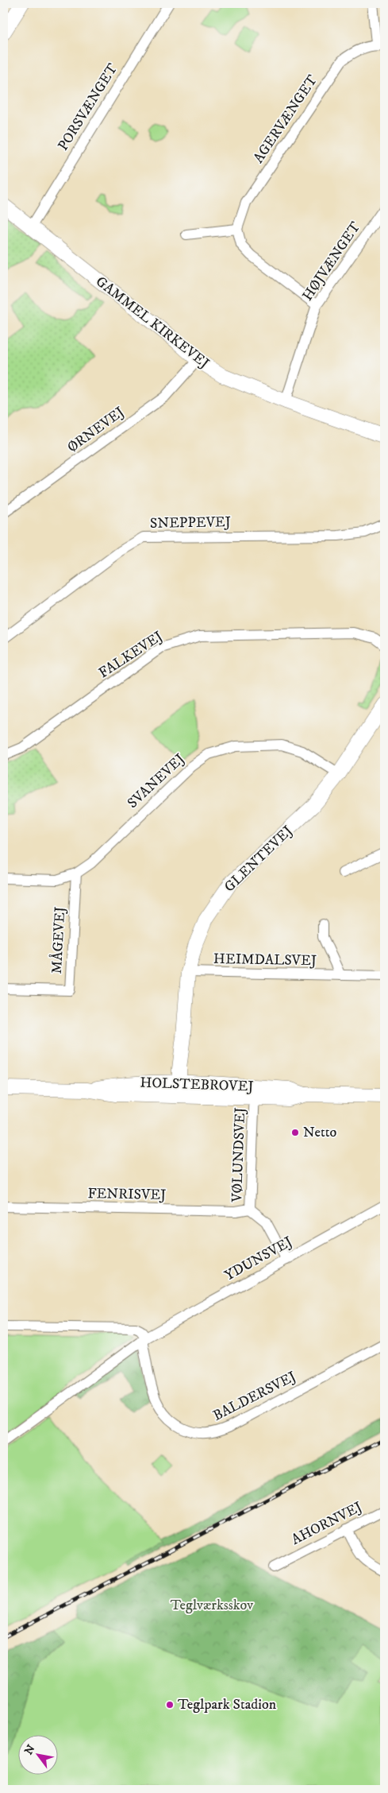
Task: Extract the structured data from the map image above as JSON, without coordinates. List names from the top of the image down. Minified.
{"streets":{"street":["PORSVÆNGET","AGERVÆNGET","HØJVÆNGET","GAMMEL KIRKEVEJ","ØRNEVEJ","SNEPPEVEJ","FALKEVEJ","SVANEVEJ","GLENTEVEJ","MÅGEVEJ","HEIMDALSVEJ","HOLSTEBROVEJ","VØLUNDSVEJ","FENRISVEJ","YDUNSVEJ","BALDERSVEJ","AHORNVEJ"]},"crossings":[["PORSVÆNGET","GAMMEL KIRKEVEJ"],["HØJVÆNGET","GAMMEL KIRKEVEJ"],["GAMMEL KIRKEVEJ","ØRNEVEJ"],["SVANEVEJ","GLENTEVEJ"],["SVANEVEJ","MÅGEVEJ"],["GLENTEVEJ","HEIMDALSVEJ"],["GLENTEVEJ","HOLSTEBROVEJ"],["HOLSTEBROVEJ","VØLUNDSVEJ"],["VØLUNDSVEJ","FENRISVEJ"],["VØLUNDSVEJ","YDUNSVEJ"],["YDUNSVEJ","BALDERSVEJ"]],"parks":["Teglværksskov"],"places":["Netto","Teglpark Stadion"],"north":"top left"}
